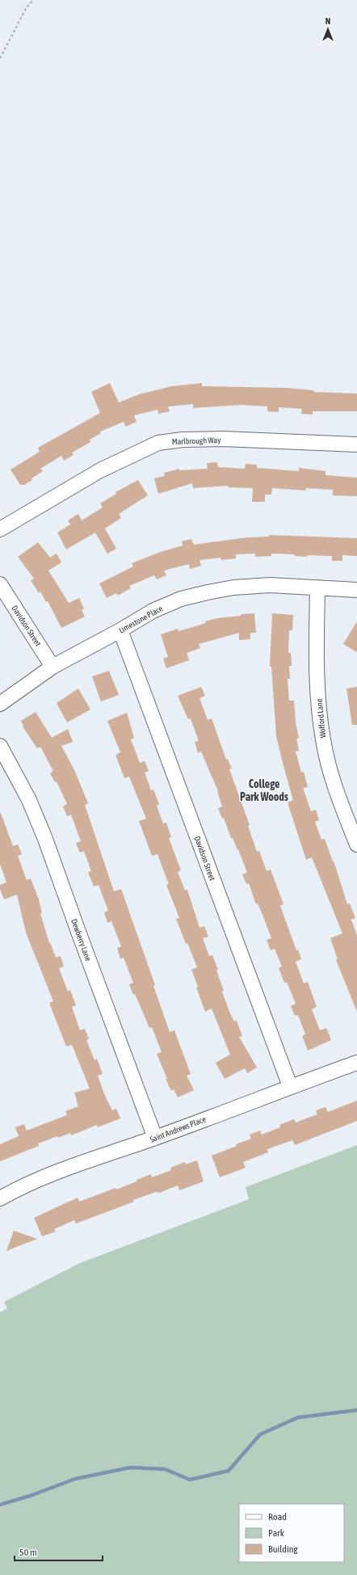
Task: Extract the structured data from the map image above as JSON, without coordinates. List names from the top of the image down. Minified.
{"streets":{"street":["Marlbrough Way","Limestone Place","Davidson Street","Wofford Lane","Dewberry Lane","Saint Andrews Place"]},"crossings":[["Limestone Place","Davidson Street"],["Limestone Place","Wofford Lane"],["Davidson Street","Saint Andrews Place"],["Dewberry Lane","Saint Andrews Place"]],"districts":["College Park Woods"],"legend":["Road","Park","Building"],"scale_bar":"50 m","north":"top"}
